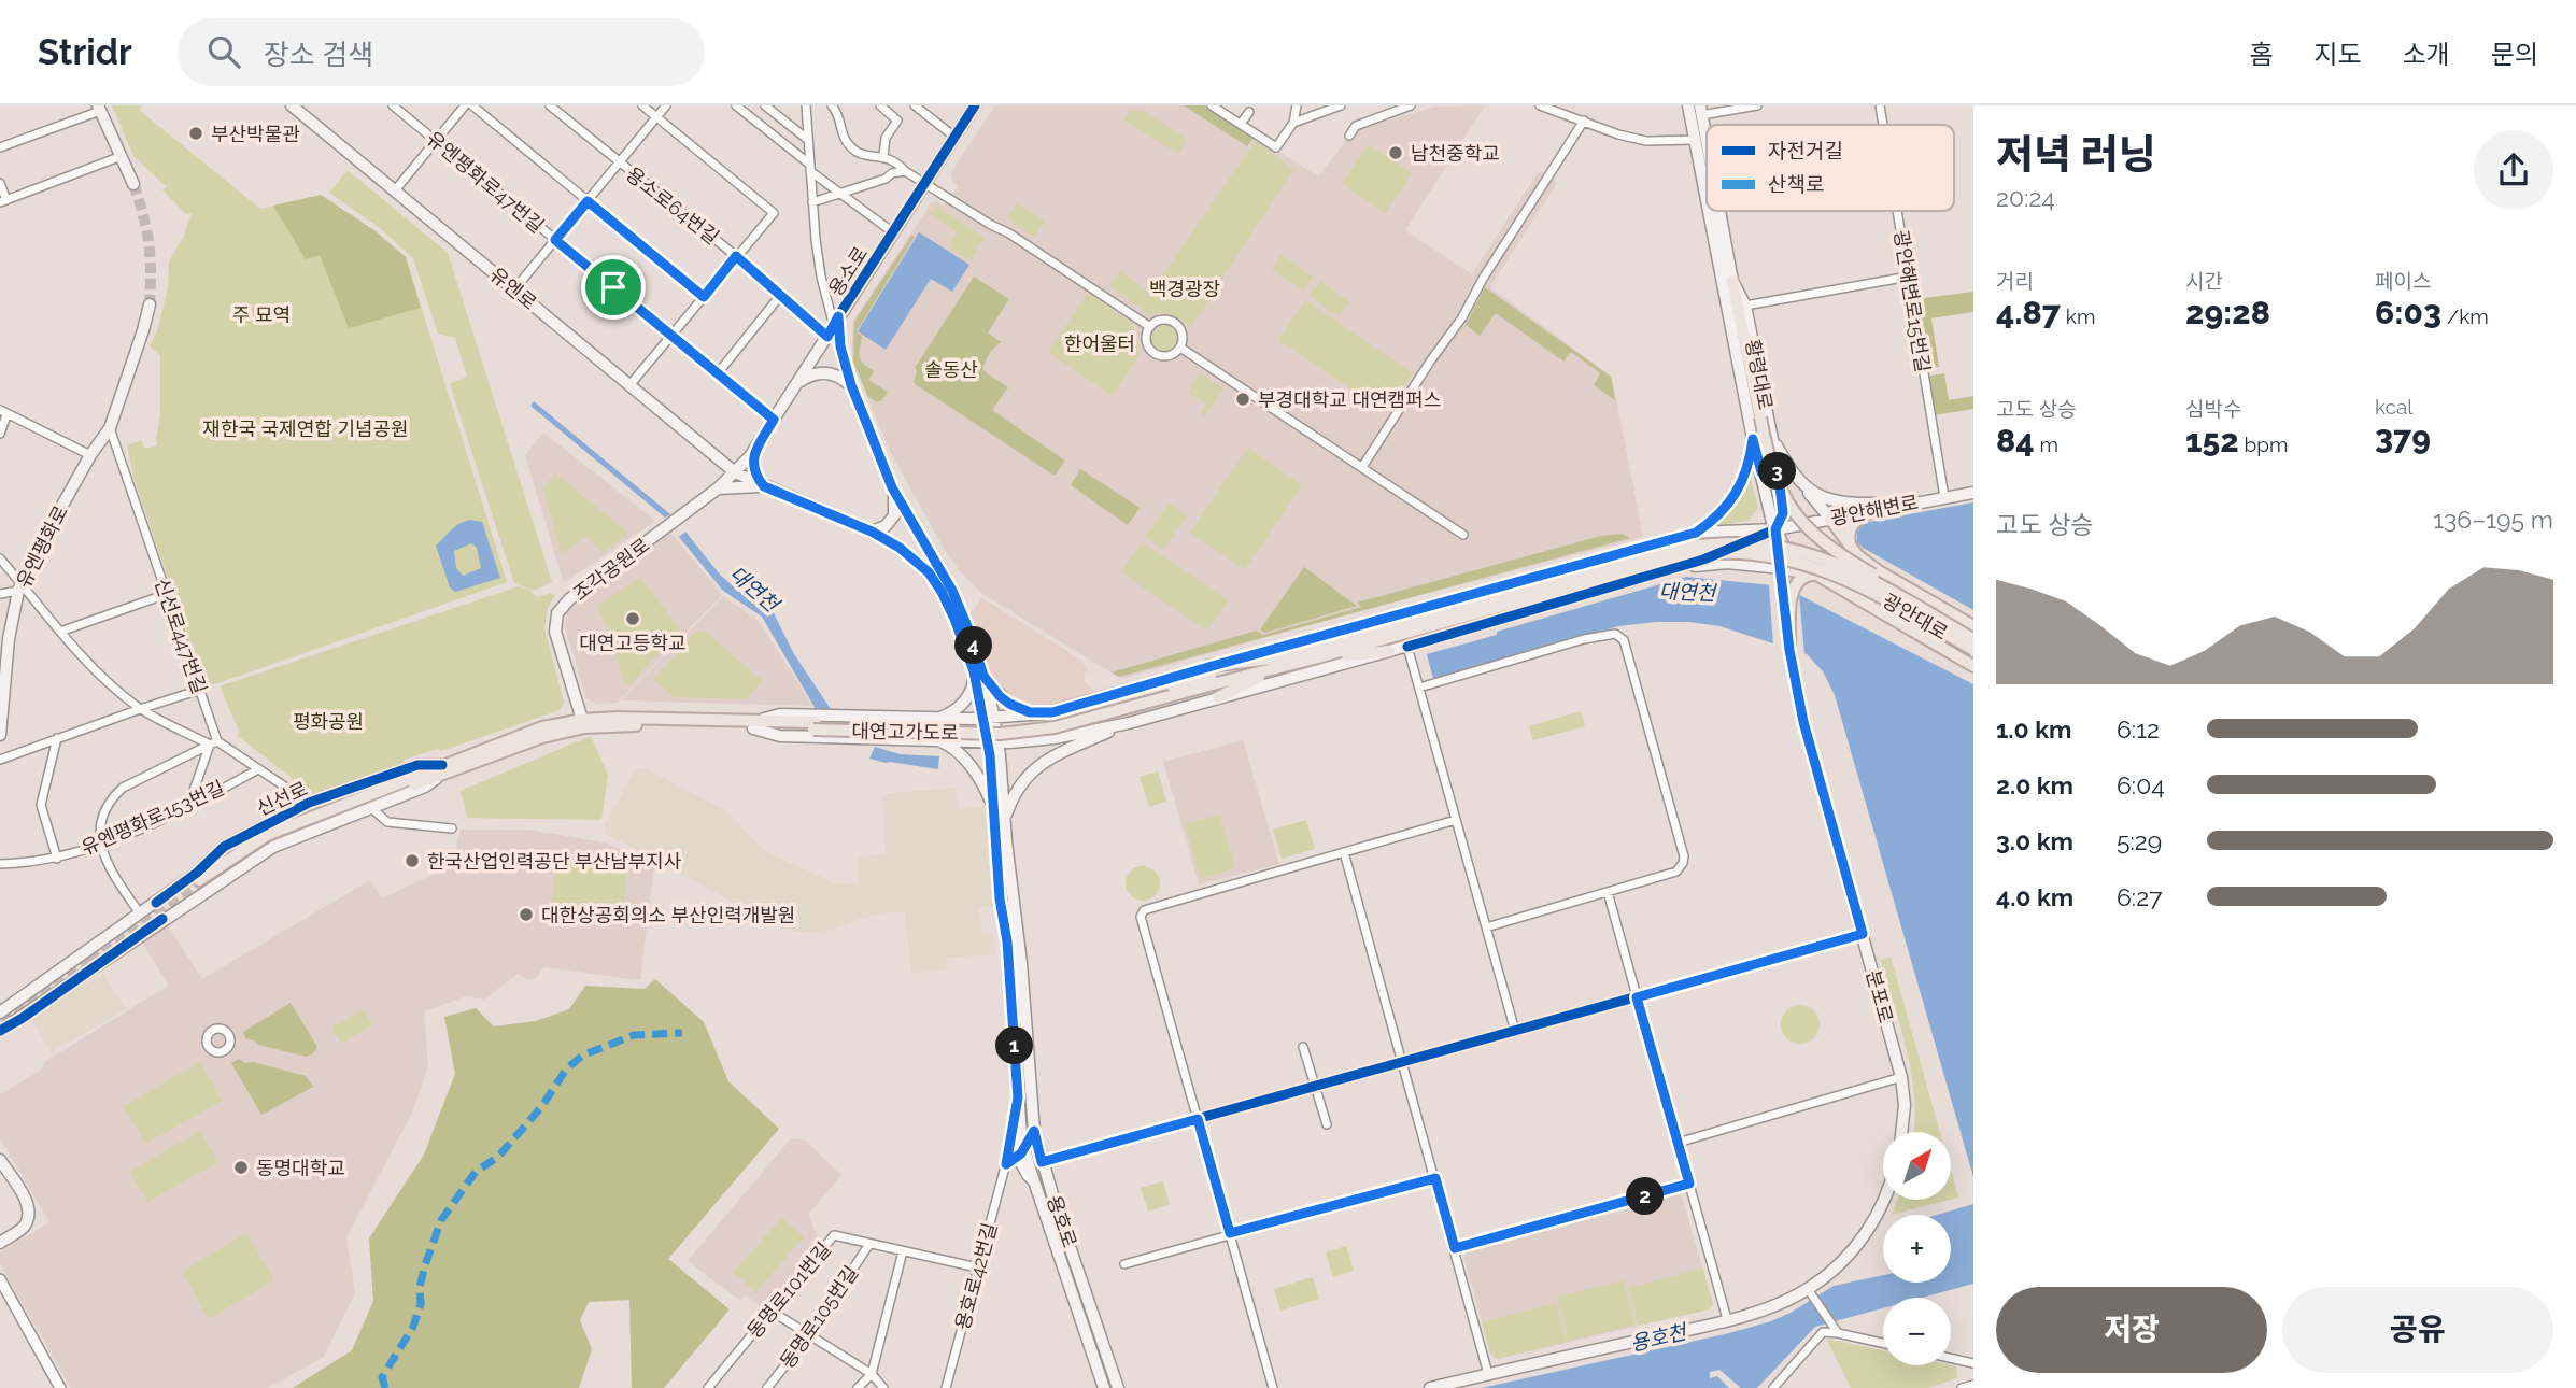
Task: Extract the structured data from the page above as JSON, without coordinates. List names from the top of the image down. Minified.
{"streets":{"highway":["광안대로","대연고가도로","신선로"],"main road":["용소로","유엔로","황령대로","광안해변로","유엔평화로","조각공원로","분포로","용호로"],"street":["유엔평화로47번길","용소로64번길","광안해변로15번길","신선로447번길","유엔평화로153번길","용호로42번길","동명로101번길","동명로105번길"]},"crossings":[["용소로64번길","용소로"],["용소로","용호로"],["유엔로","조각공원로"],["광안해변로15번길","광안해변로"],["황령대로","광안해변로"],["유엔평화로","신선로447번길"],["용호로","용호로42번길"],["용호로42번길","동명로101번길"],["동명로101번길","동명로105번길"]],"water":["대연천","용호천"],"parks":["백경광장","주 묘역","한어울터","솔동산","재한국 국제연합 기념공원","평화공원"],"places":["부산박물관","남천중학교","부경대학교 대연캠퍼스","대연고등학교","한국산업인력공단 부산남부지사","대한상공회의소 부산인력개발원","동명대학교"],"legend":["자전거길","산책로"],"north":"top right","page":{"header":"Stridr","search":"장소 검색","nav":["홈","지도","소개","문의"],"heading":["저녁 러닝","20:24"],"stats":[["거리","4.87 km"],["시간","29:28"],["페이스","6:03 /km"],["고도 상승","84 m"],["심박수","152 bpm"],["kcal","379"]],"pins":["3","4","1","2"],"chart":["고도 상승","136–195 m"],"list":[{"name":"1.0 km","note":"6:12"},{"name":"2.0 km","note":"6:04"},{"name":"3.0 km","note":"5:29"},{"name":"4.0 km","note":"6:27"}],"map_buttons":["+","−"],"buttons":["저장","공유"]}}
